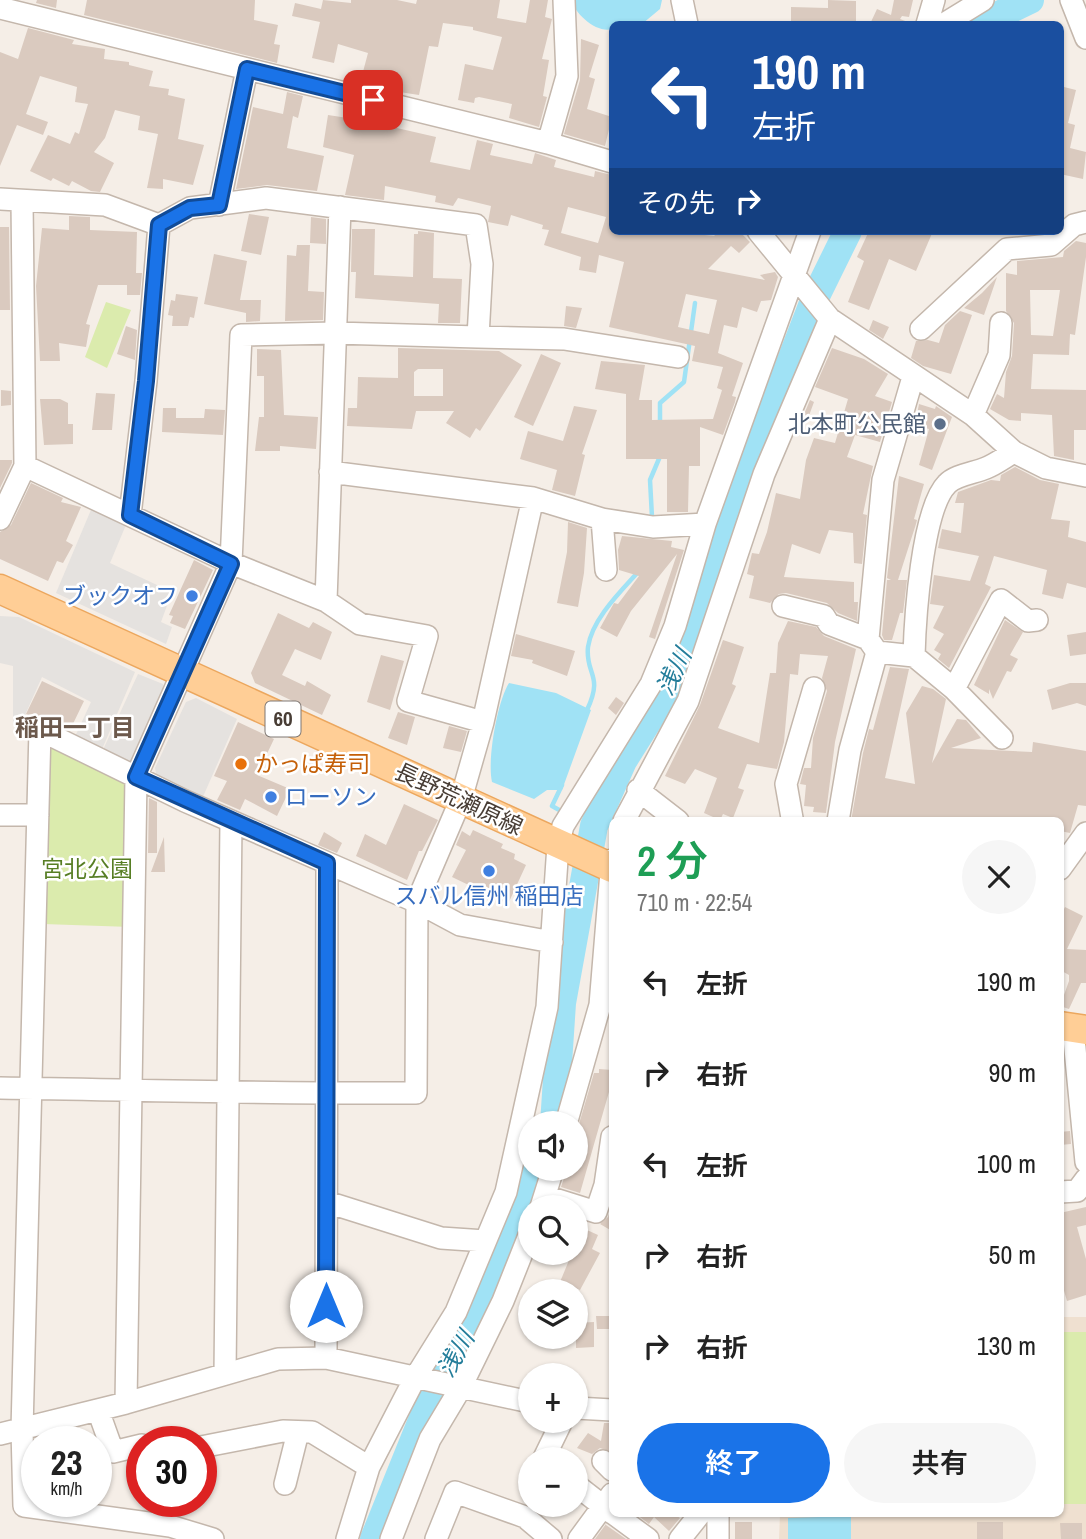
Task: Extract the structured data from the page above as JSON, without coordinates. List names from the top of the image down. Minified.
{"streets":{"main road":["60","長野荒瀬原線"]},"districts":["稲田一丁目"],"water":["浅川"],"parks":["宮北公園"],"places":["北本町公民館","ブックオフ","かっぱ寿司","ローソン","スバル信州 稲田店"],"page":{"turn":["190 m","左折"],"then":"その先","heading":["2 分","710 m · 22:54"],"list":[{"name":"左折","value":"190 m"},{"name":"右折","value":"90 m"},{"name":"左折","value":"100 m"},{"name":"右折","value":"50 m"},{"name":"右折","value":"130 m"}],"map_buttons":["+","−"],"buttons":["終了","共有"],"speed":"23 km/h","limit":"30"}}
